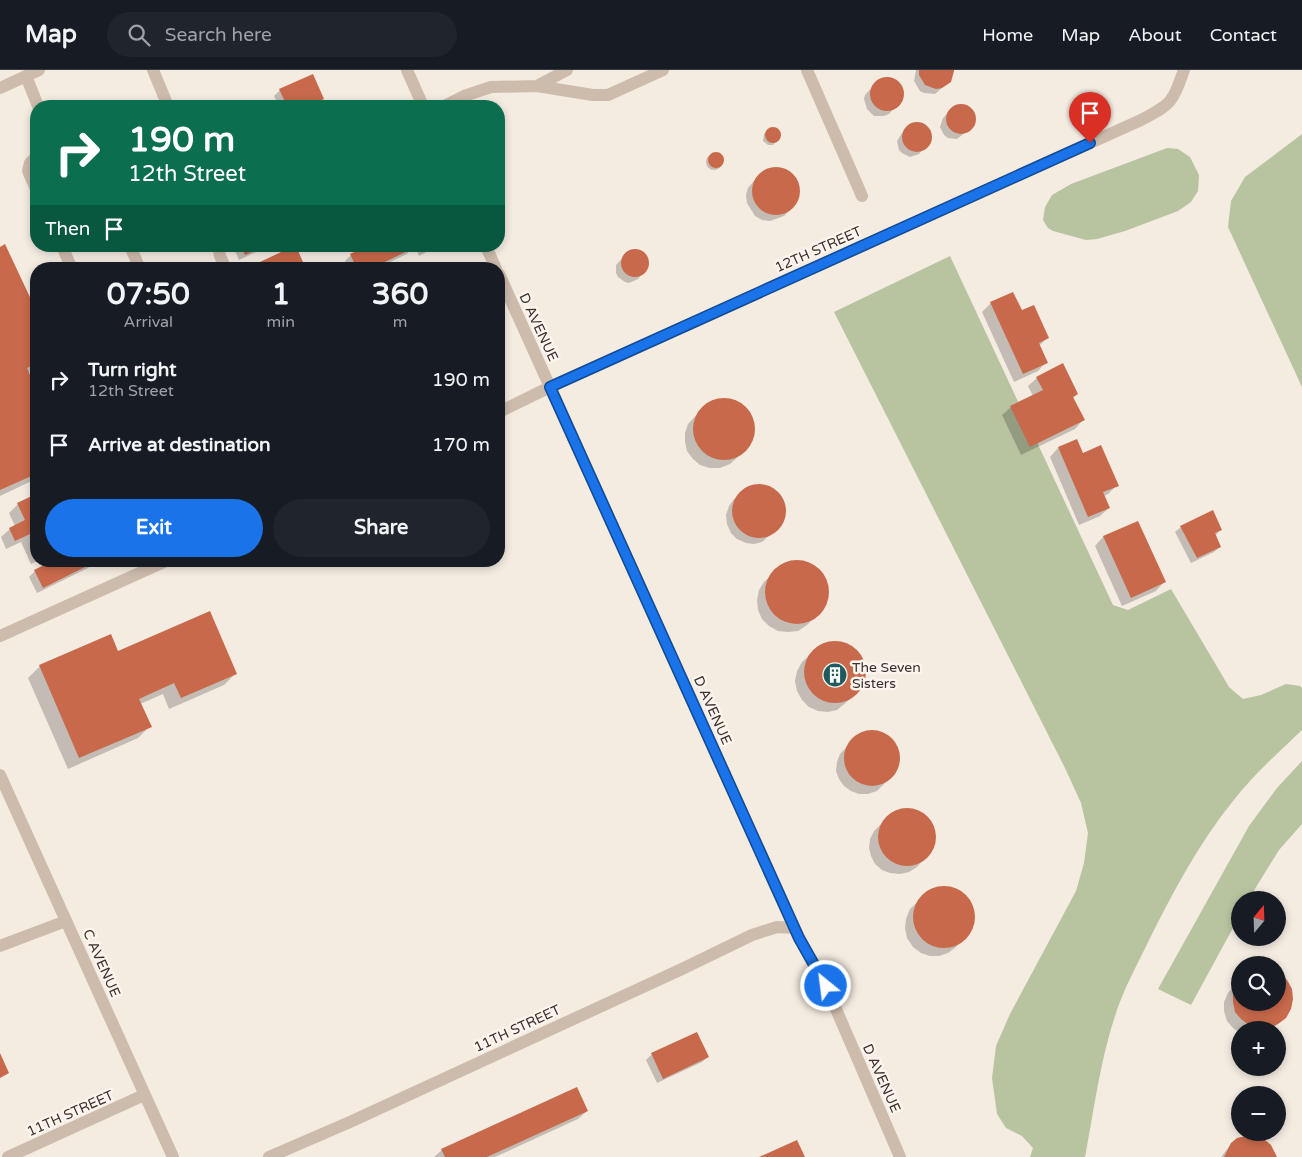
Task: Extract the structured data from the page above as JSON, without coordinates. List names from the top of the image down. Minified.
{"streets":{"lane":["12TH STREET","D AVENUE","C AVENUE","11TH STREET"]},"crossings":[["12TH STREET","D AVENUE"],["D AVENUE","11TH STREET"],["C AVENUE","11TH STREET"]],"places":{"building":["The Seven Sisters"]},"north":"top","page":{"header":"Map","search":"Search here","nav":["Home","Map","About","Contact"],"turn":["190 m","12th Street"],"then":"Then","eta":["07:50","Arrival","1","min","360","m"],"list":[{"name":"Turn right","note":"12th Street","value":"190 m"},{"name":"Arrive at destination","value":"170 m"}],"buttons":["Exit","Share"],"map_buttons":["+","−"]}}
